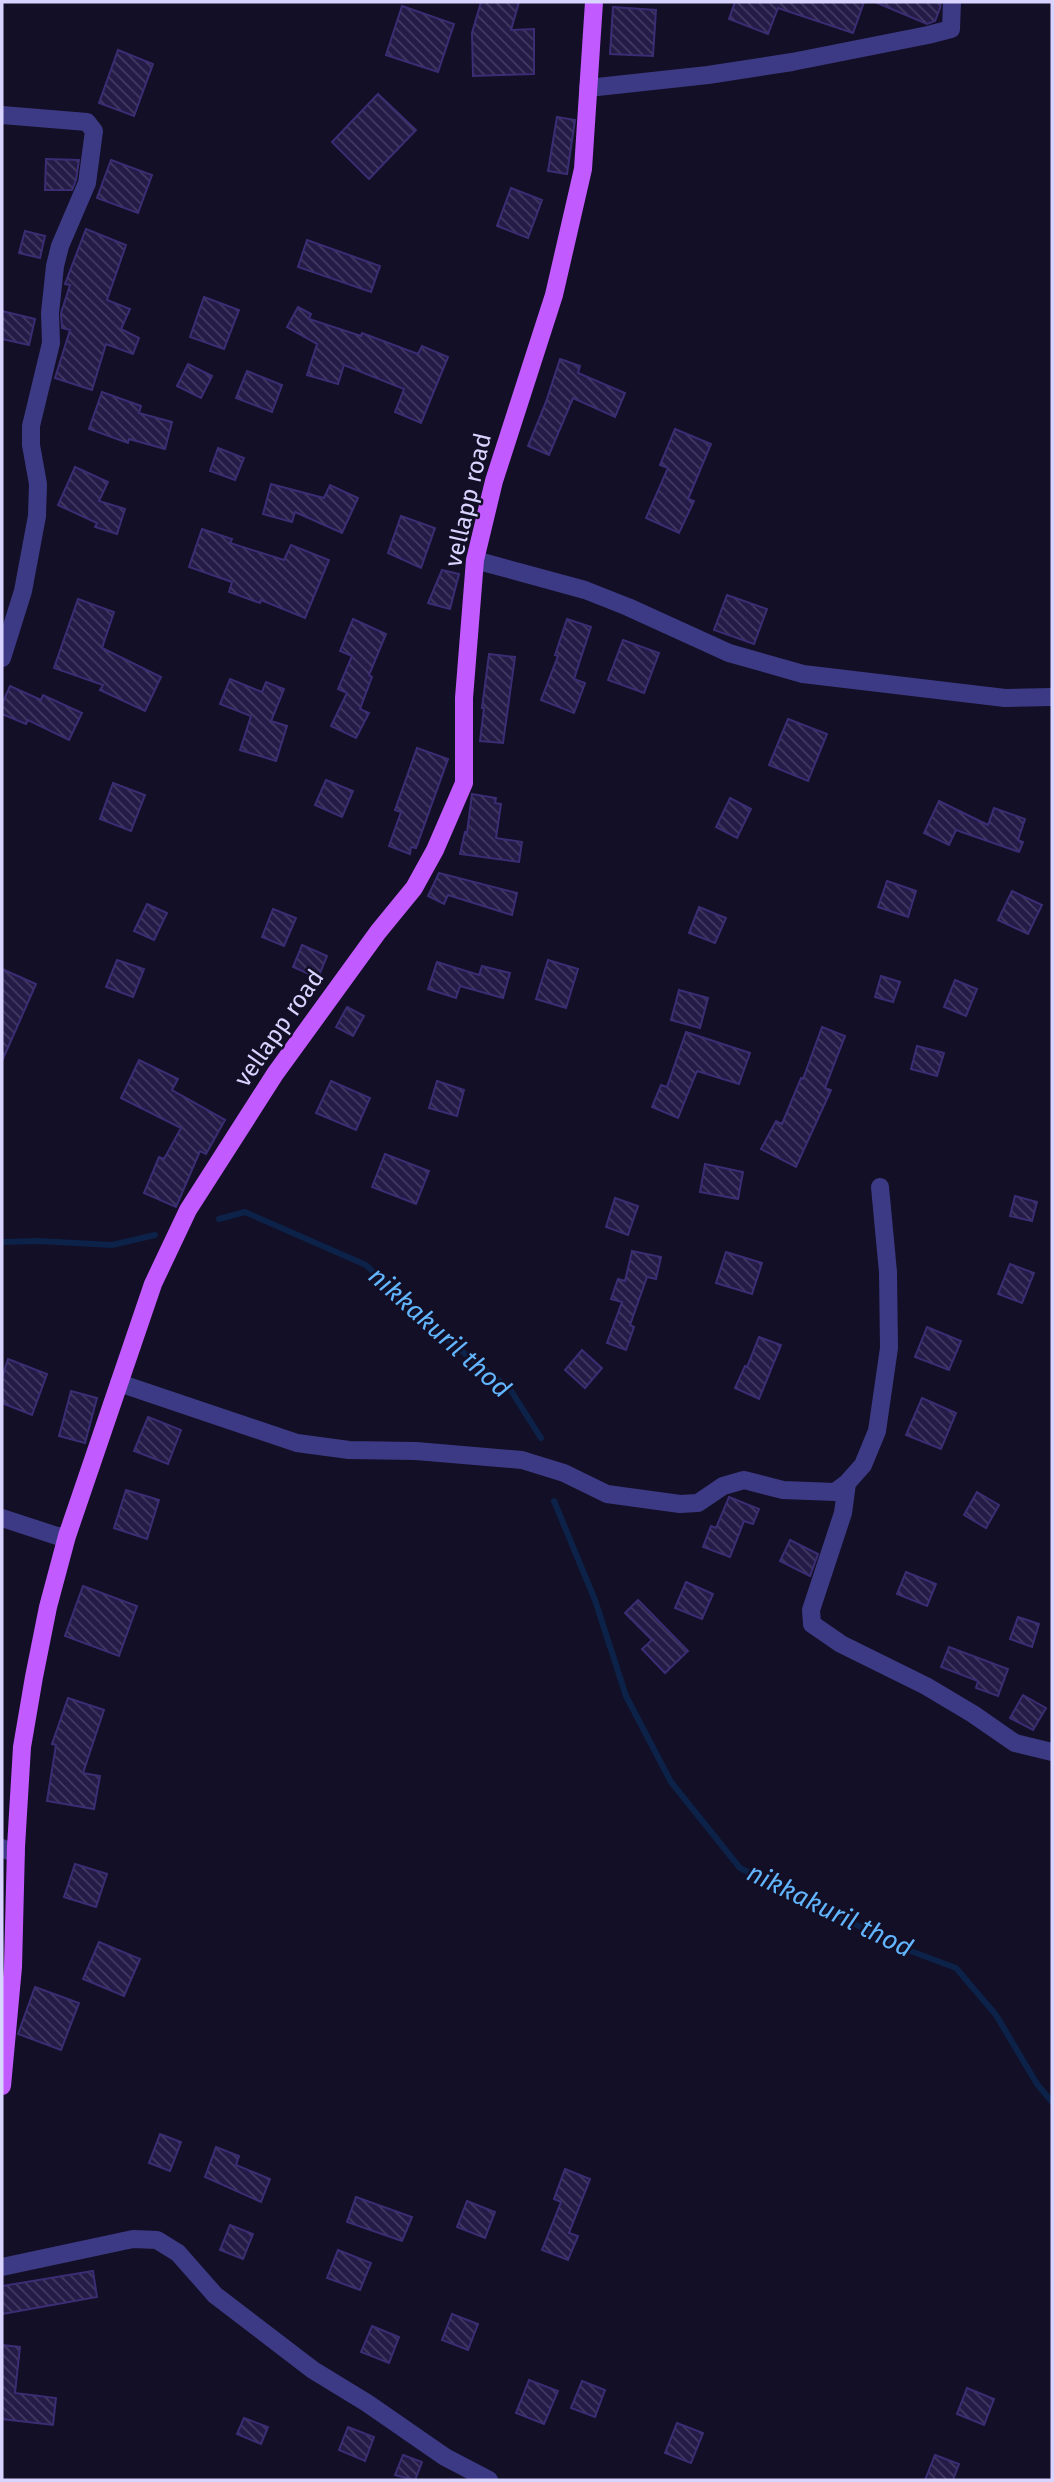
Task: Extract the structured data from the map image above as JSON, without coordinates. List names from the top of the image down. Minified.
{"streets":{"main road":["vellapp road"]},"water":["nikkakuril thod"]}
